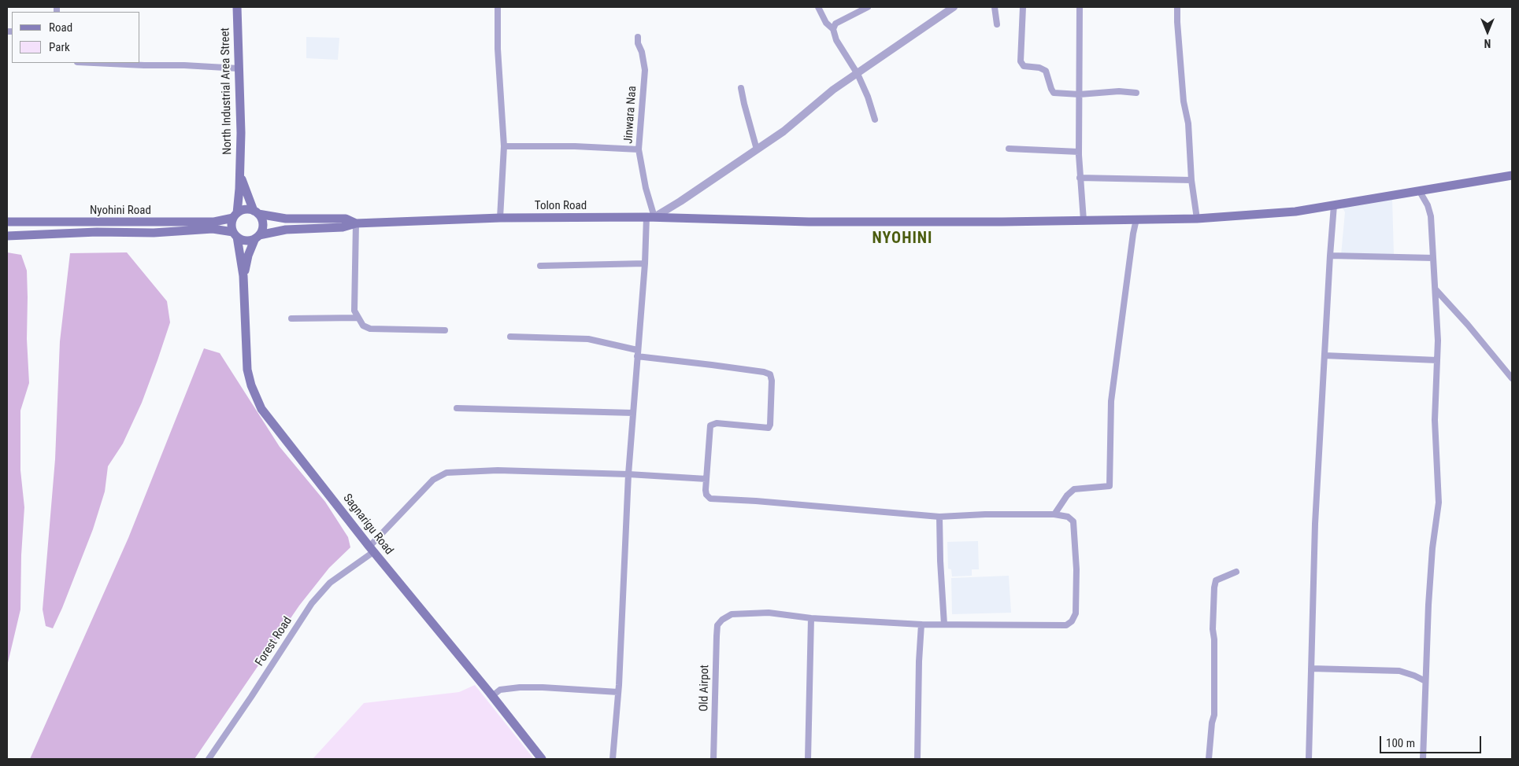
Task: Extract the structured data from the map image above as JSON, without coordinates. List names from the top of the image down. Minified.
{"streets":{"main road":["North Industrial Area Street","Tolon Road","Nyohini Road","Sagnarigu Road"],"street":["Jinwara Naa","Forest Road","Old Airpot"]},"crossings":[["North Industrial Area Street","Nyohini Road"],["North Industrial Area Street","Sagnarigu Road"],["Jinwara Naa","Tolon Road"],["Jinwara Naa","Forest Road"],["Nyohini Road","Sagnarigu Road"],["Sagnarigu Road","Forest Road"]],"districts":["NYOHINI"],"legend":["Road","Park"],"scale_bar":"100 m","north":"bottom"}
